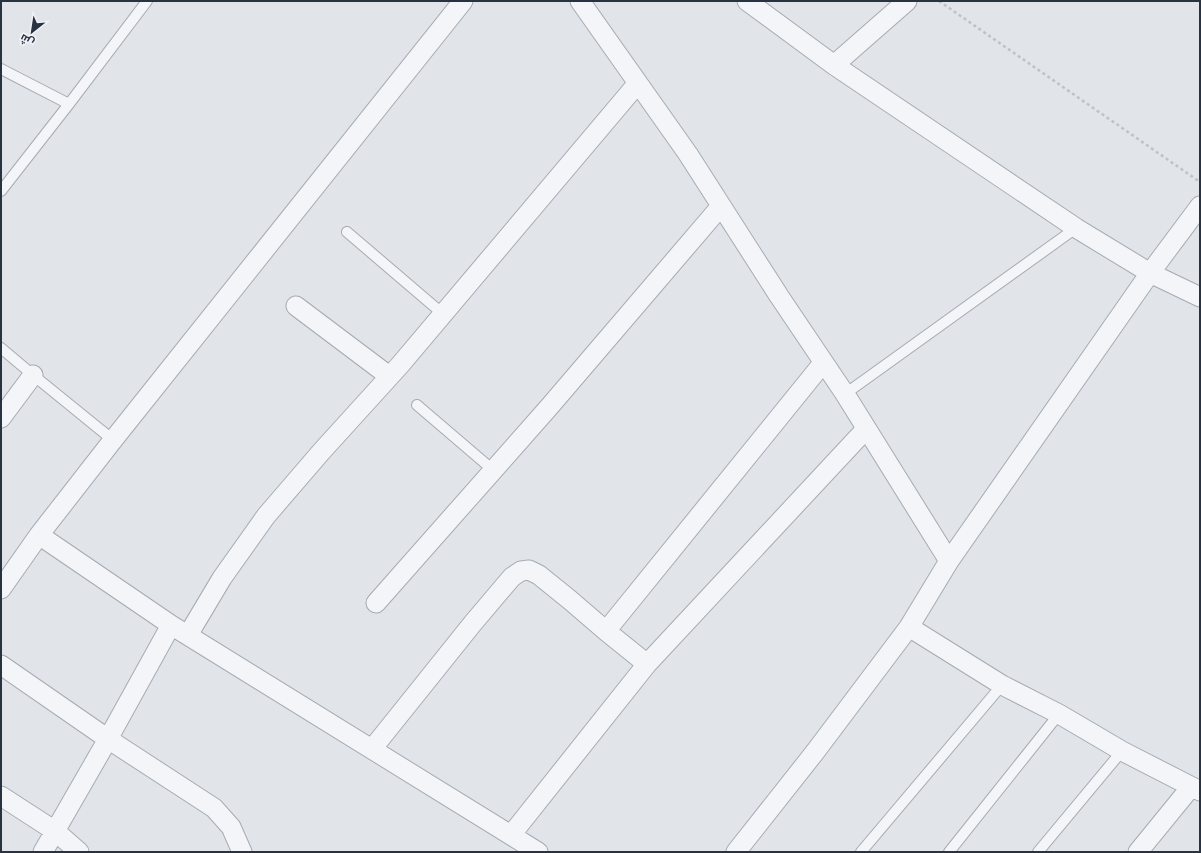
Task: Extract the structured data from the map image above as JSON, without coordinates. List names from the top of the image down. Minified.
{"north":"bottom left"}
